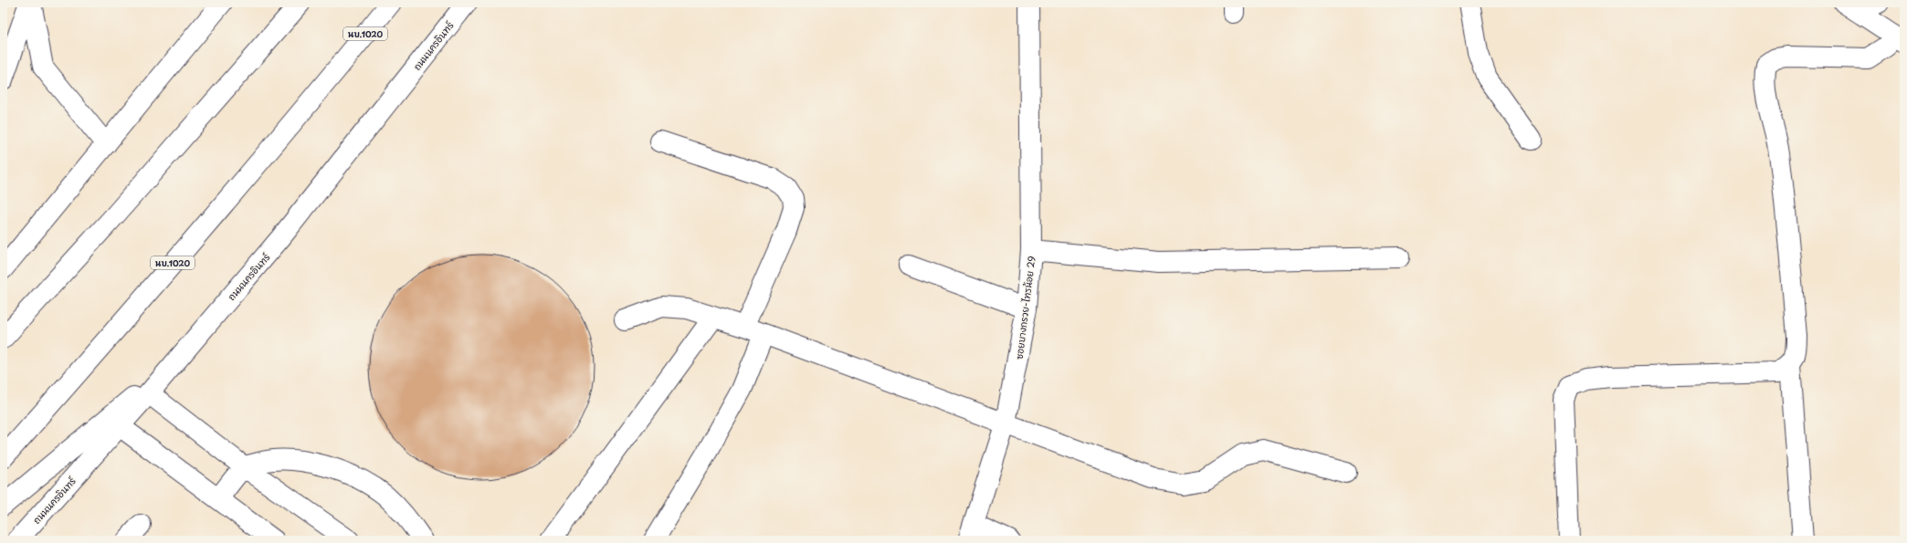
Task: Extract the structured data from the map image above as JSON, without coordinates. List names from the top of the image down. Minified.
{"streets":{"main road":["นบ.1020","ถนนนครอินทร์","ซอยบางกรวย-ไทรน้อย 29"]}}
